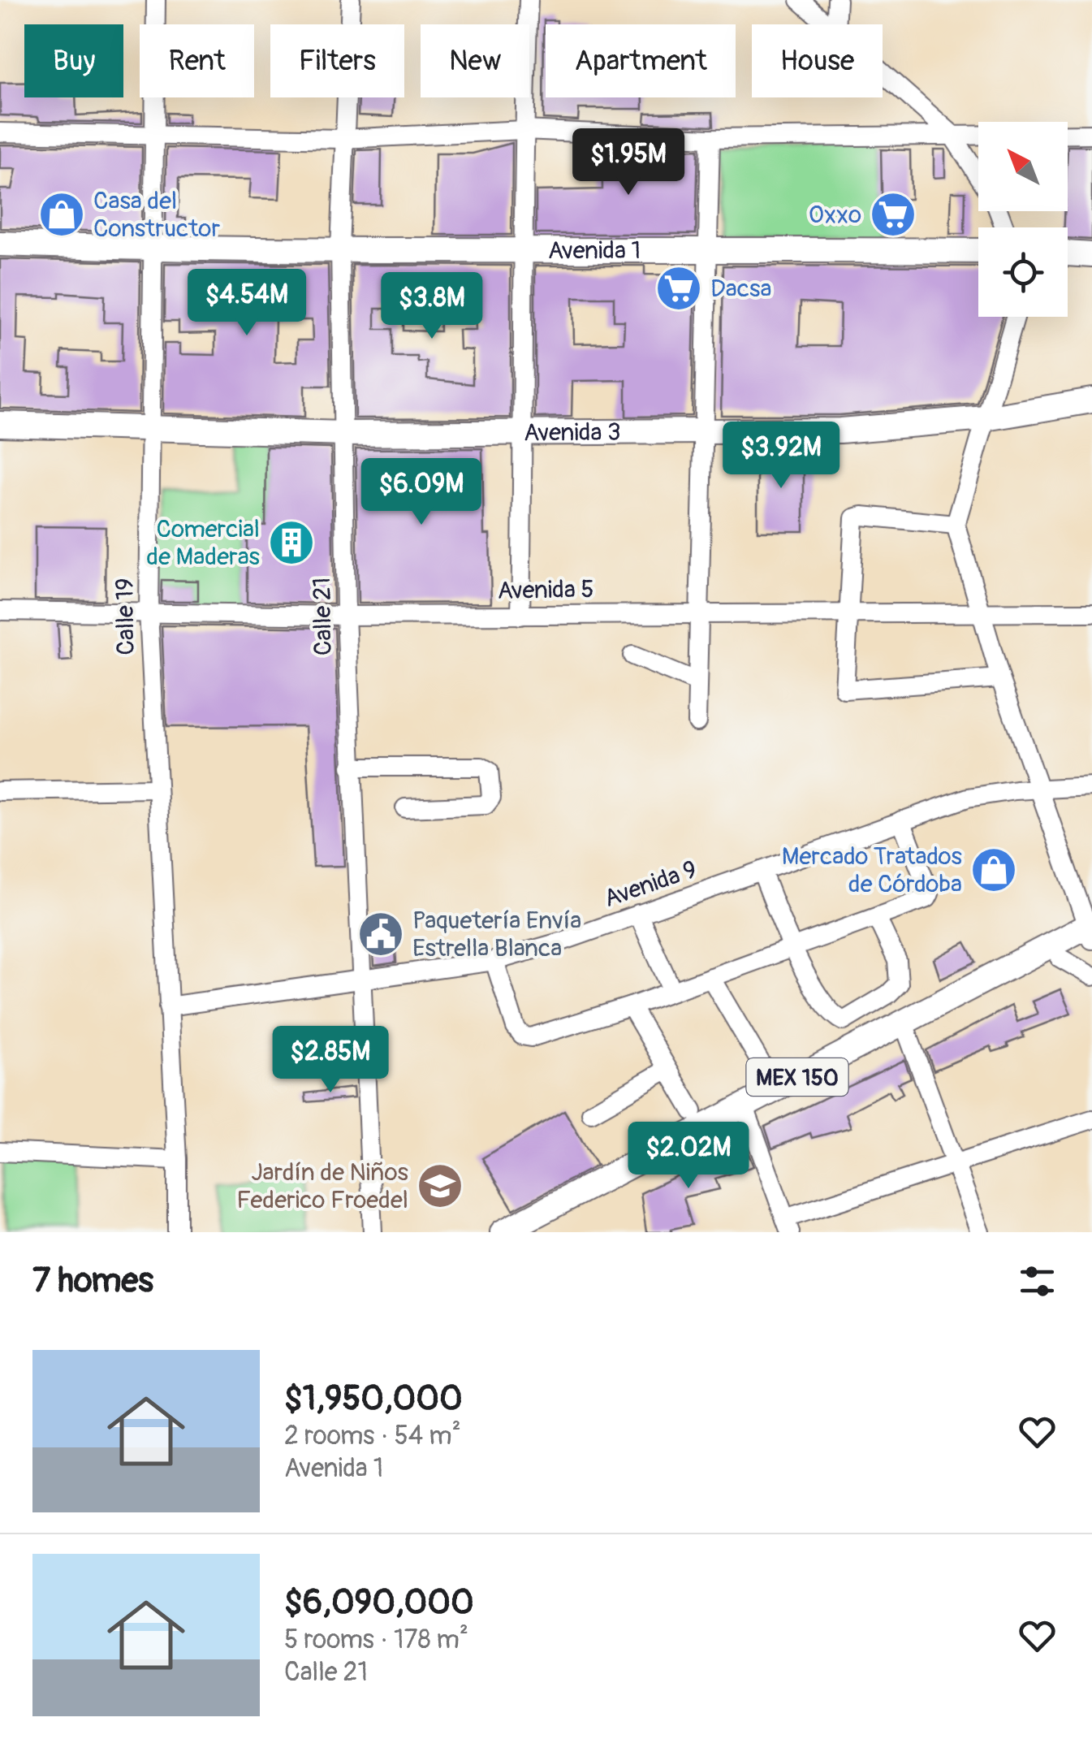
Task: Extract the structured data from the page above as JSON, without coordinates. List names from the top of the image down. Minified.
{"streets":{"main road":["Avenida 1","Avenida 3","MEX 150"],"street":["Avenida 5","Calle 19","Calle 21","Avenida 9"]},"crossings":[["Avenida 1","Calle 19"],["Avenida 1","Calle 21"],["Avenida 3","Calle 19"],["Avenida 3","Calle 21"],["Avenida 5","Calle 19"],["Avenida 5","Calle 21"],["Calle 19","Avenida 9"],["Calle 21","Avenida 9"]],"places":{"shop":["Casa del Constructor","Mercado Tratados de Córdoba"],"supermarket":["Oxxo","Dacsa"],"building":["Comercial de Maderas"],"public building":["Paquetería Envía Estrella Blanca"],"school or university":["Jardín de Niños Federico Froedel"]},"north":"top left","page":{"chip":["Buy","Rent","Filters","New","Apartment","House"],"price":["$1.95M","$4.54M","$3.8M","$3.92M","$6.09M","$2.85M","$2.02M"],"heading":"7 homes","list":[{"name":"$1,950,000","note":"2 rooms · 54 m² · Avenida 1"},{"name":"$6,090,000","note":"5 rooms · 178 m² · Calle 21"}]}}
